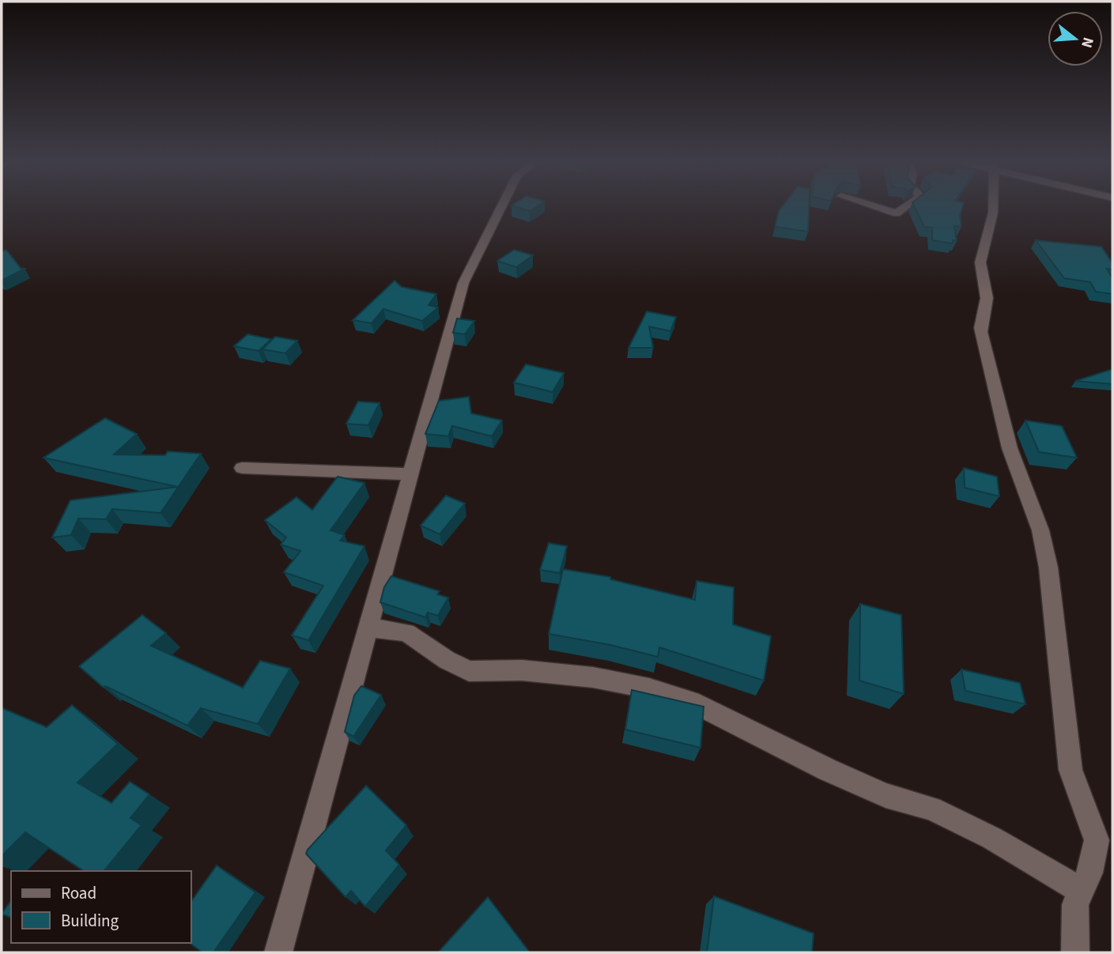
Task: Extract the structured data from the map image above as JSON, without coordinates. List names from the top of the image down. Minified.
{"legend":["Road","Building"],"north":"right"}
